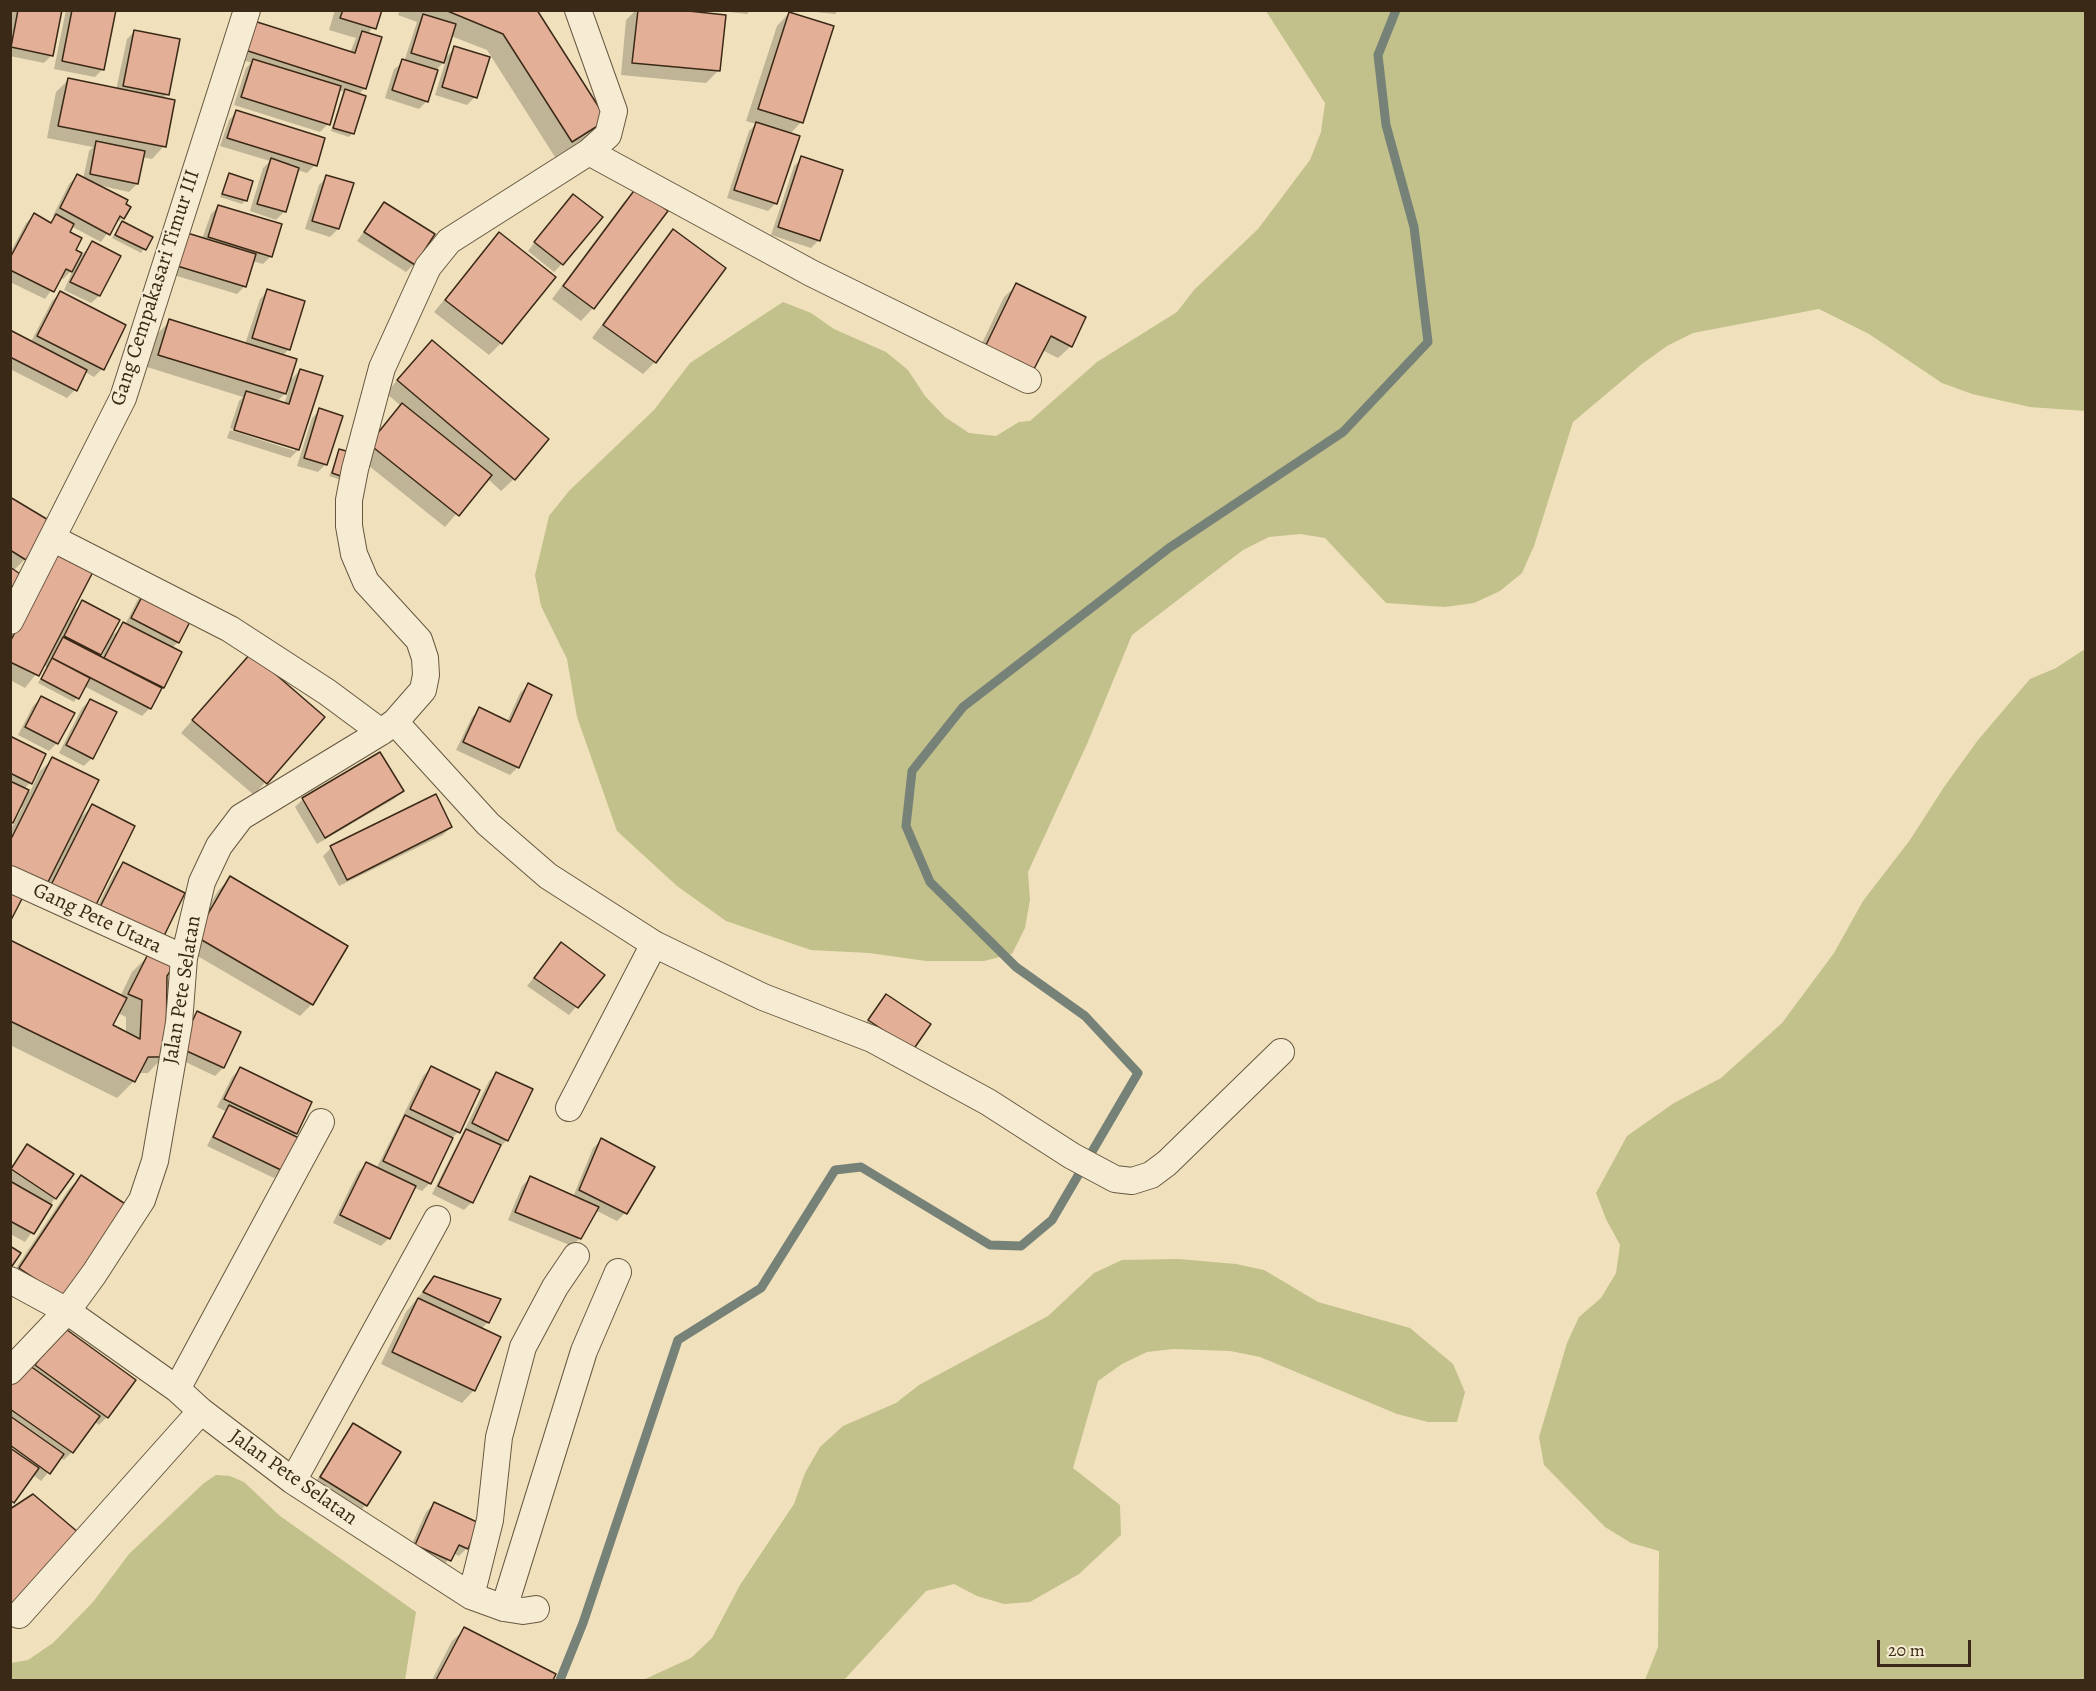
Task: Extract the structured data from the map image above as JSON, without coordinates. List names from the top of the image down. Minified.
{"streets":{"street":["Gang Cempakasari Timur III","Gang Pete Utara","Jalan Pete Selatan"]},"crossings":[["Gang Pete Utara","Jalan Pete Selatan"]],"scale_bar":"20 m"}
